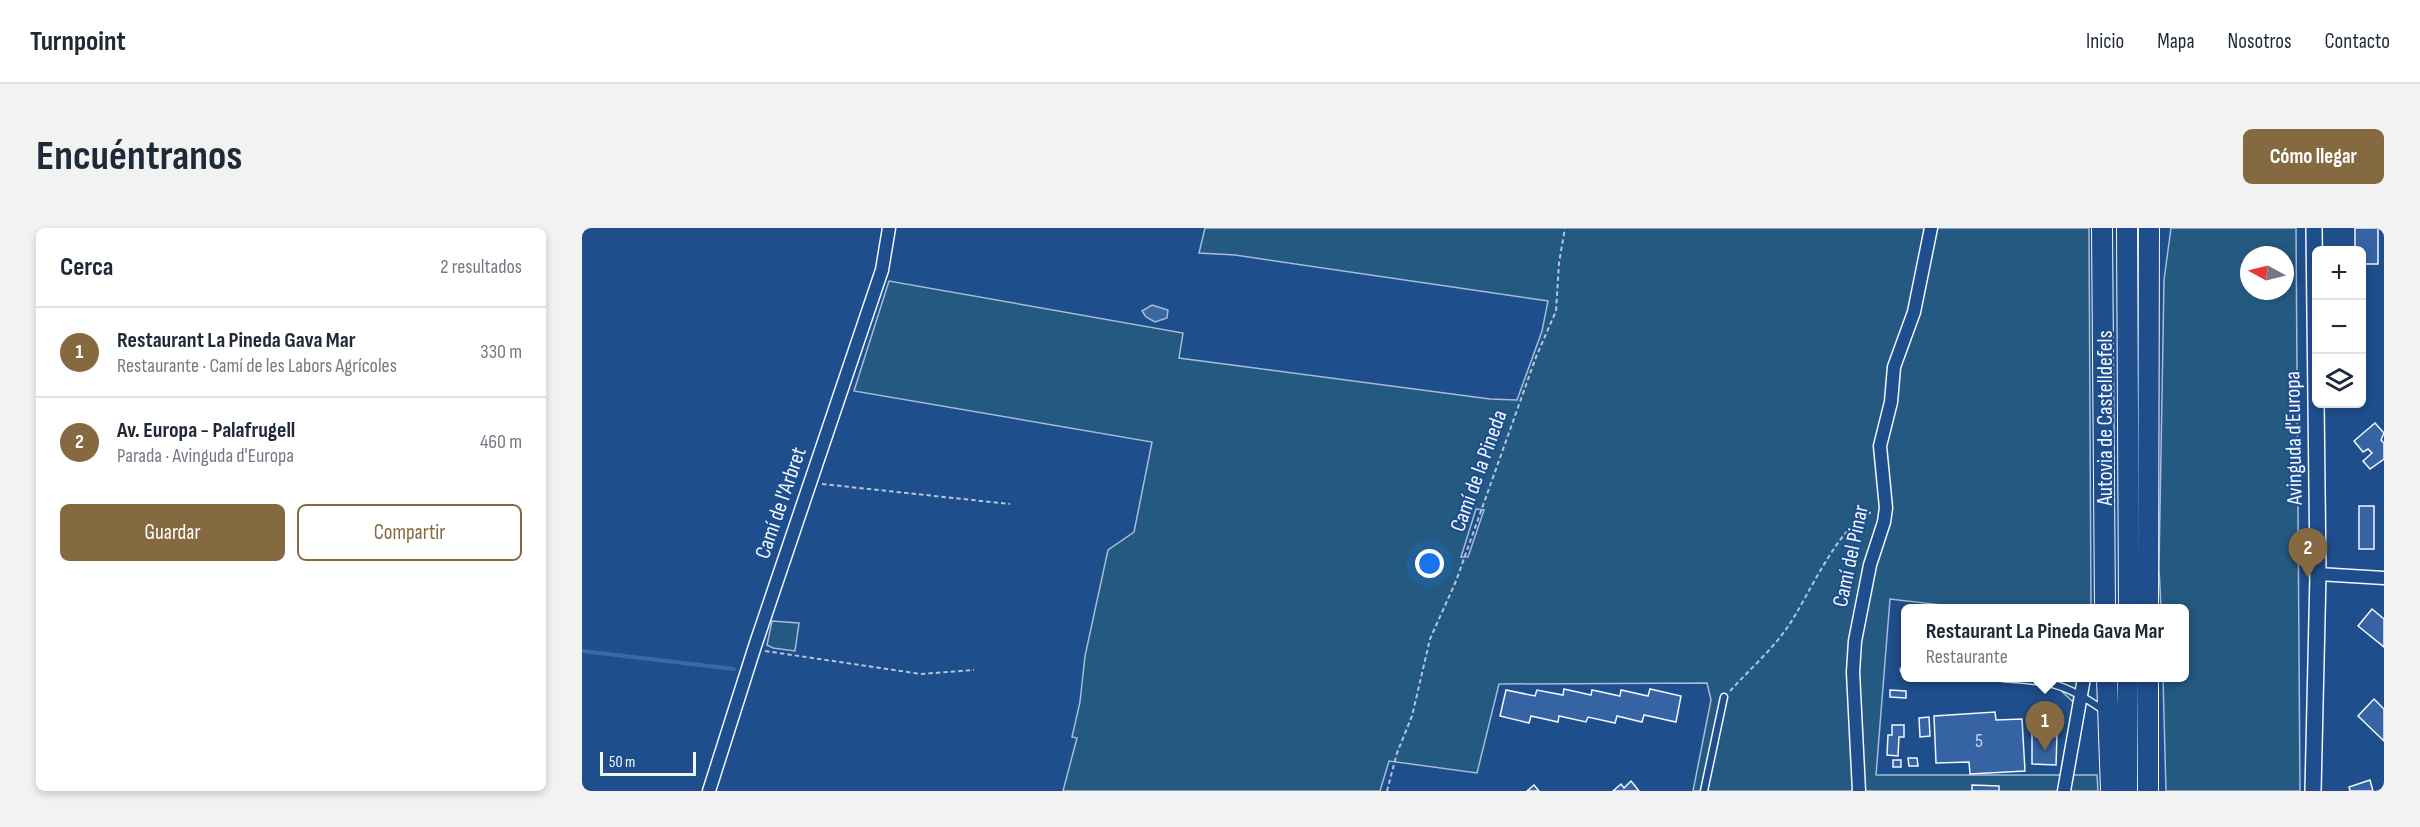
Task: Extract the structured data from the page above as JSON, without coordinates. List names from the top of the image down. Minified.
{"streets":{"highway":["Autovia de Castelldefels"],"street":["Avinguda d'Europa","Camí de l'Arbret","Camí del Pinar"],"path":["Camí de la Pineda"]},"house_numbers":["5"],"scale_bar":"50 m","north":"left","page":{"header":"Turnpoint","nav":["Inicio","Mapa","Nosotros","Contacto"],"buttons":["Cómo llegar",["Guardar","Compartir"]],"title":"Encuéntranos","heading":["Cerca","2 resultados"],"map_buttons":["+","−"],"list":[{"mark":"1","name":"Restaurant La Pineda Gava Mar","note":"Restaurante · Camí de les Labors Agrícoles","value":"330 m"},{"mark":"2","name":"Av. Europa - Palafrugell","note":"Parada · Avinguda d'Europa","value":"460 m"}],"pins":["2","1"],"popup":["Restaurant La Pineda Gava Mar","Restaurante"],"scale":"50 m"}}
